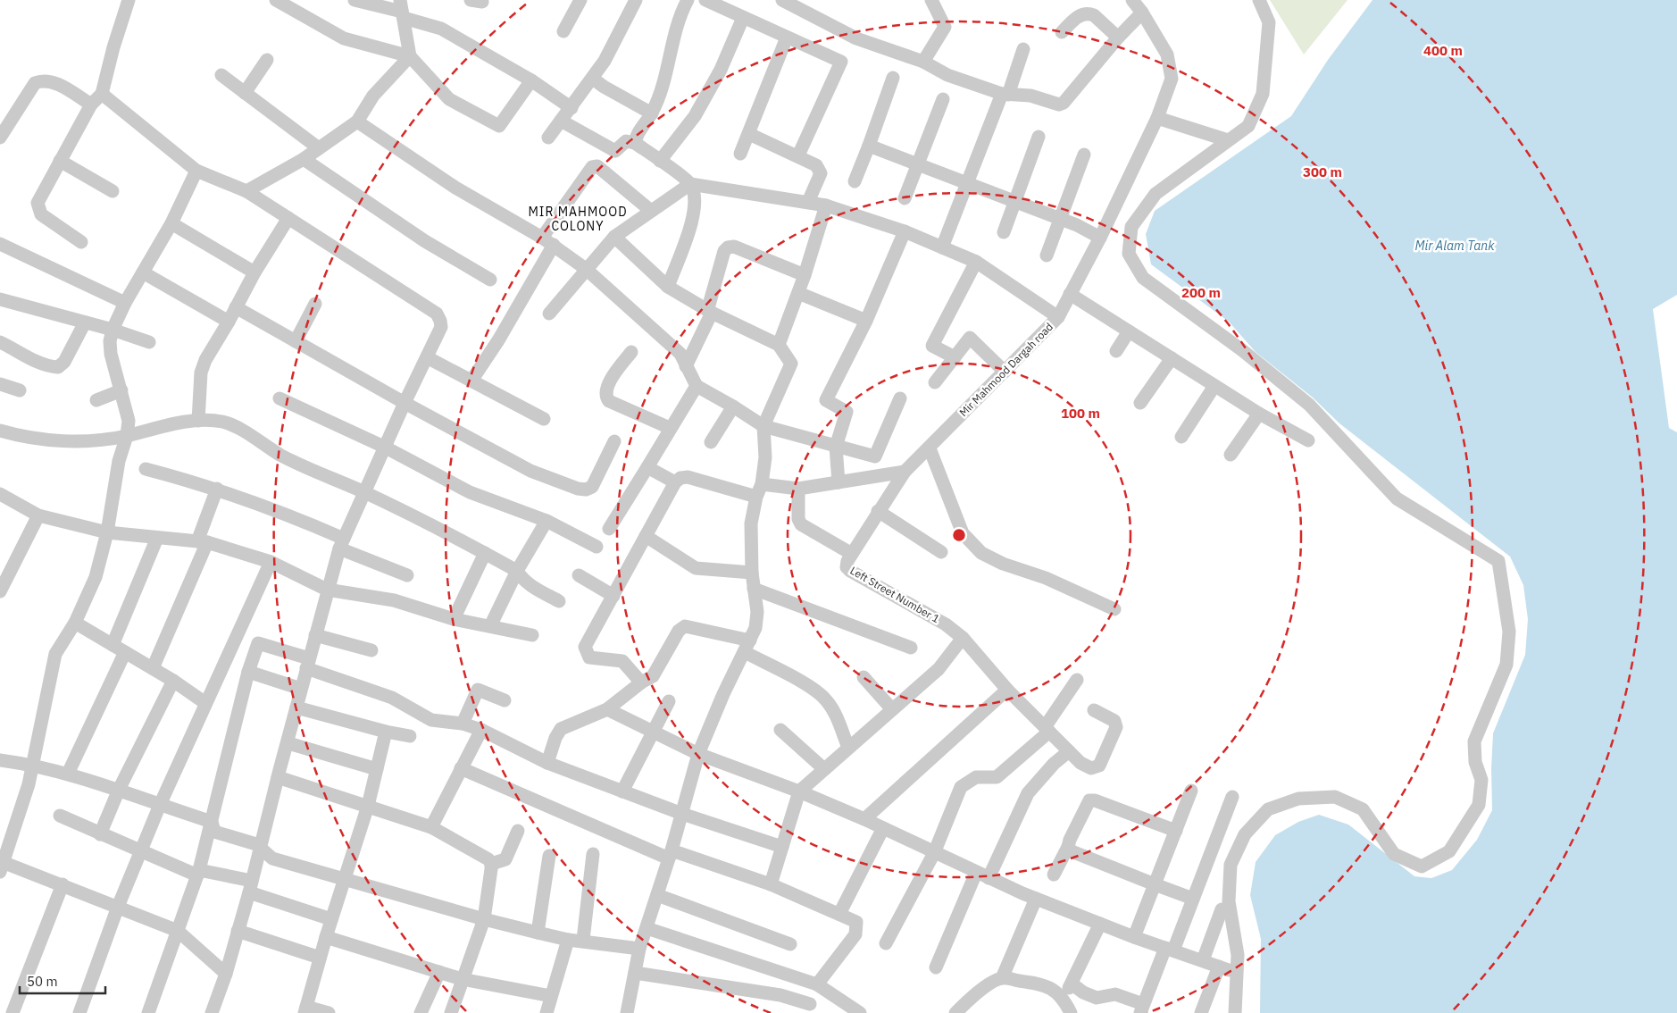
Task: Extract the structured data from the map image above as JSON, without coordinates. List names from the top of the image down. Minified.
{"streets":{"street":["Mir Mahmood Dargah road","Left Street Number 1"]},"crossings":[["Mir Mahmood Dargah road","Left Street Number 1"]],"districts":["MIR MAHMOOD COLONY"],"water":["Mir Alam Tank"],"scale_bar":"50 m","rings":["400 m","300 m","200 m","100 m"]}
